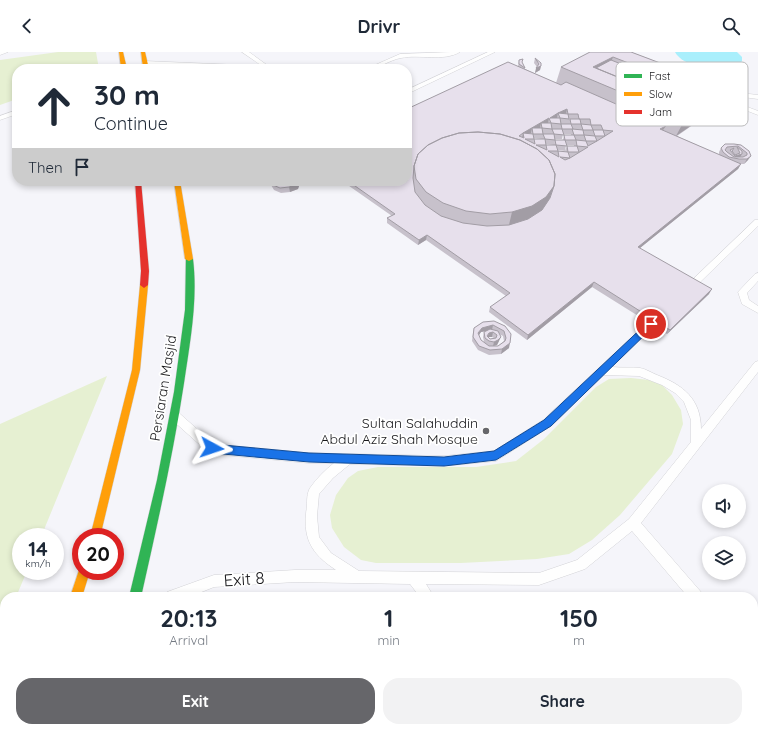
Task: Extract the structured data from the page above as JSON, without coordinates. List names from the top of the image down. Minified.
{"streets":{"main road":["Persiaran Masjid"],"lane":["Exit 8"]},"places":["Sultan Salahuddin Abdul Aziz Shah Mosque"],"legend":["Fast","Slow","Jam"],"page":{"header":"Drivr","turn":["30 m","Continue"],"then":"Then","speed":"14 km/h","limit":"20","eta":["20:13","Arrival","1","min","150","m"],"buttons":["Exit","Share"]}}
